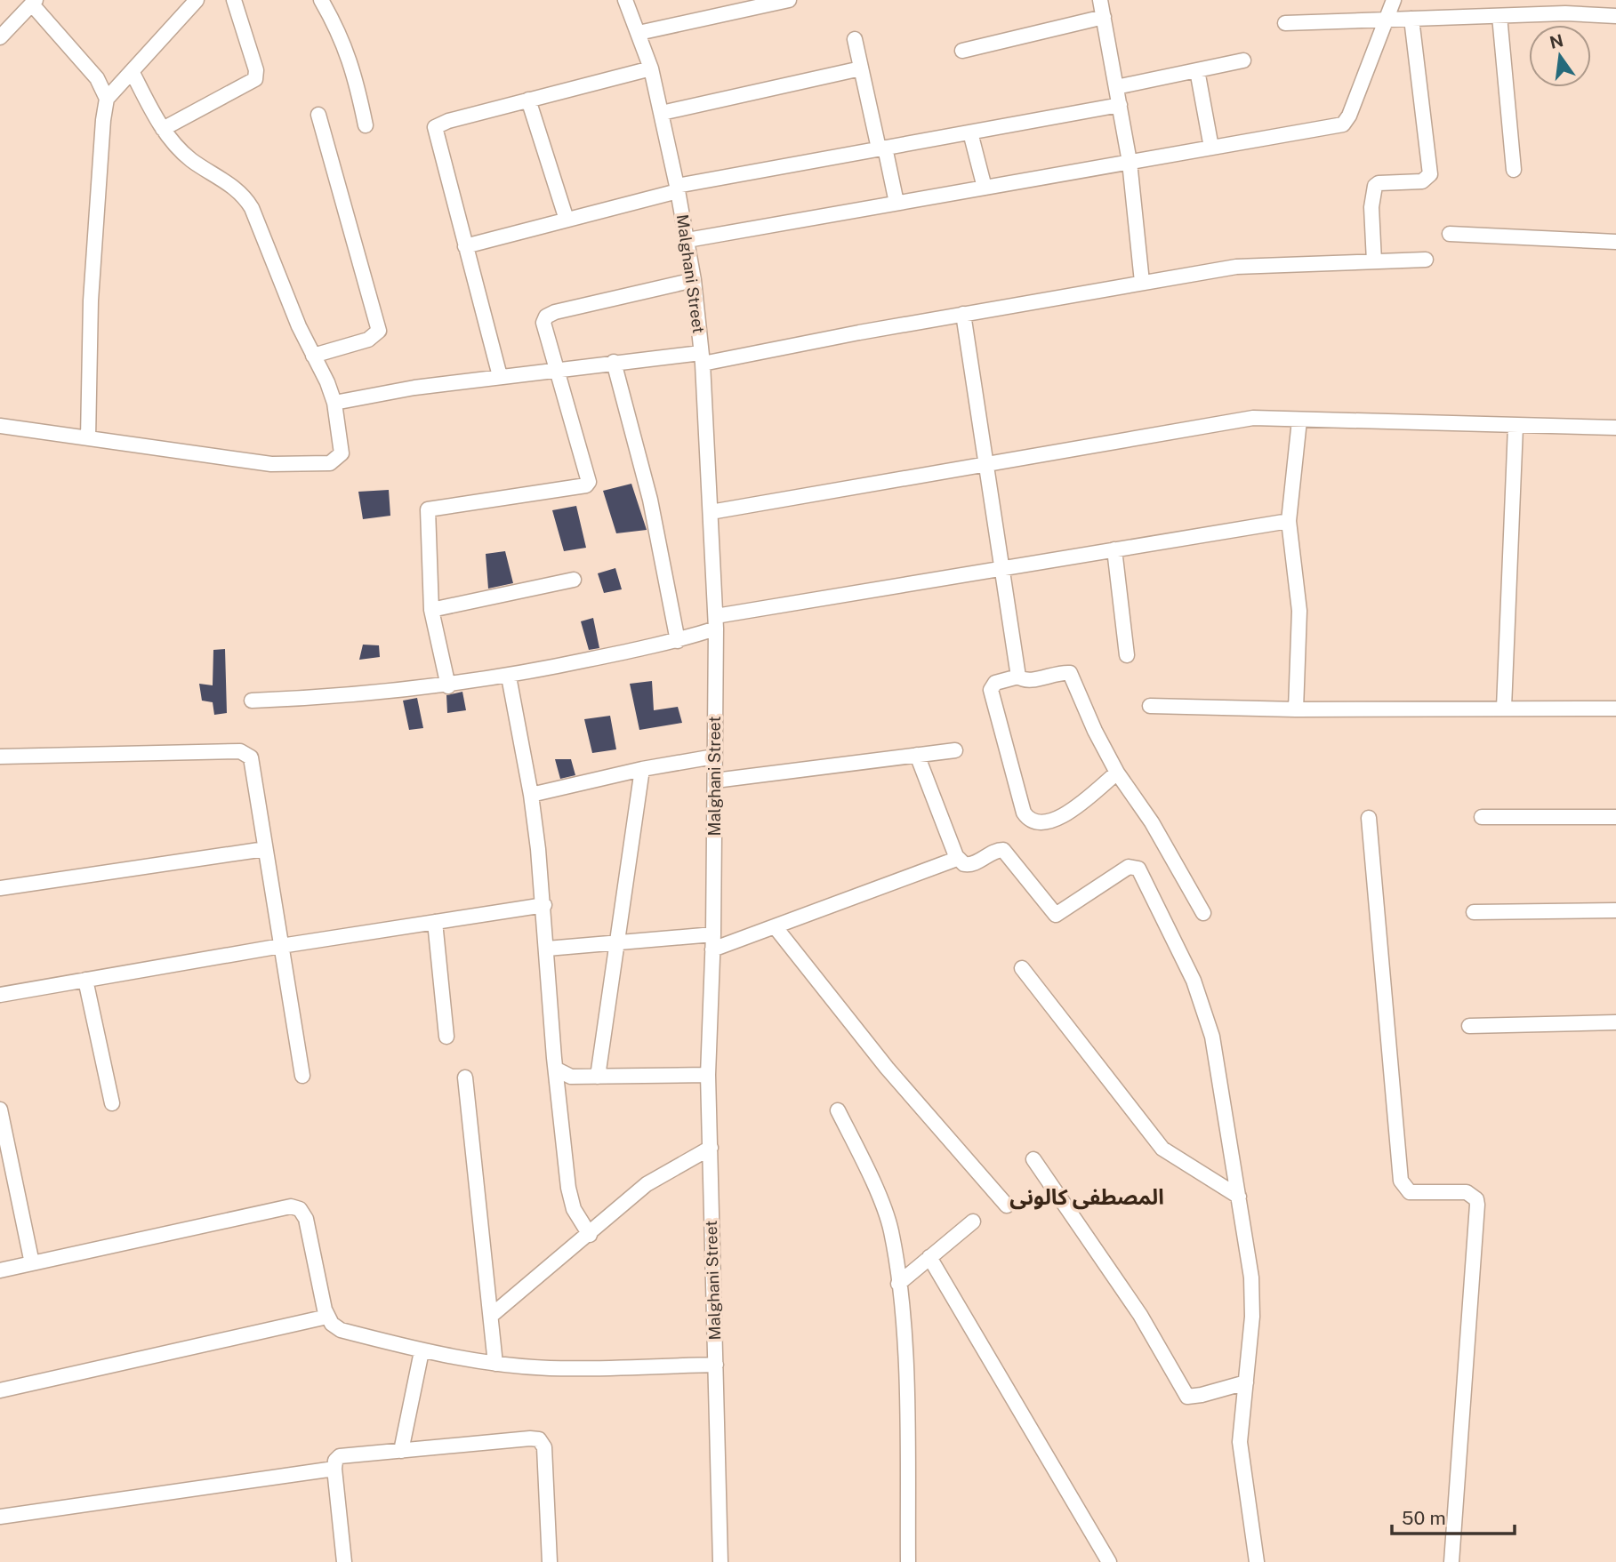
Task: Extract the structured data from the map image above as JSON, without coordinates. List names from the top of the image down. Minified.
{"streets":{"street":["Malghani Street"]},"districts":["المصطفی کالونی"],"scale_bar":"50 m","north":"top"}
